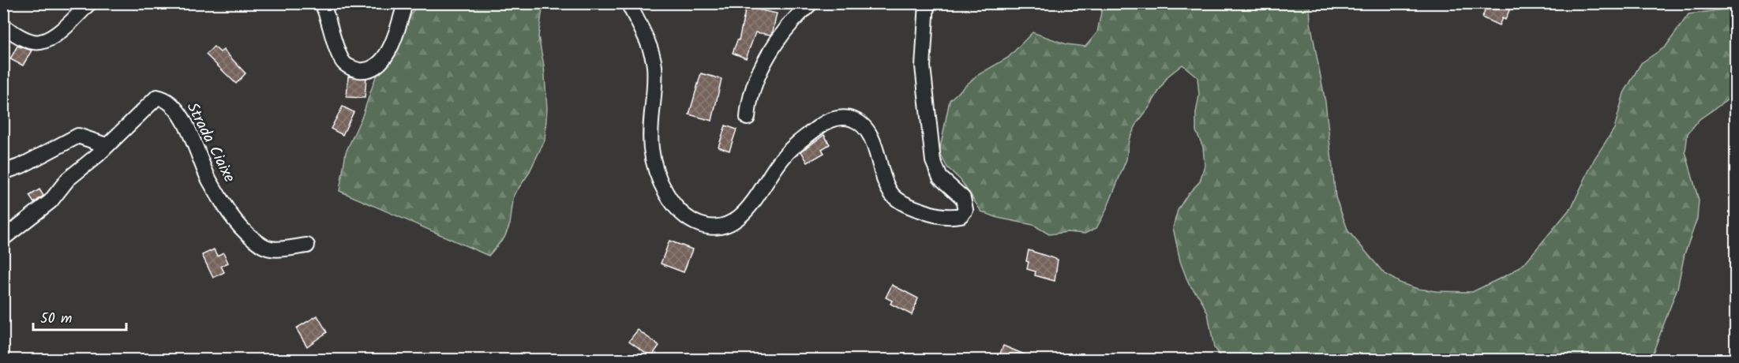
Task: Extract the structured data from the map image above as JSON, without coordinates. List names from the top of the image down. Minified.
{"streets":{"street":["Strada Ciaixe"]},"scale_bar":"50 m"}
